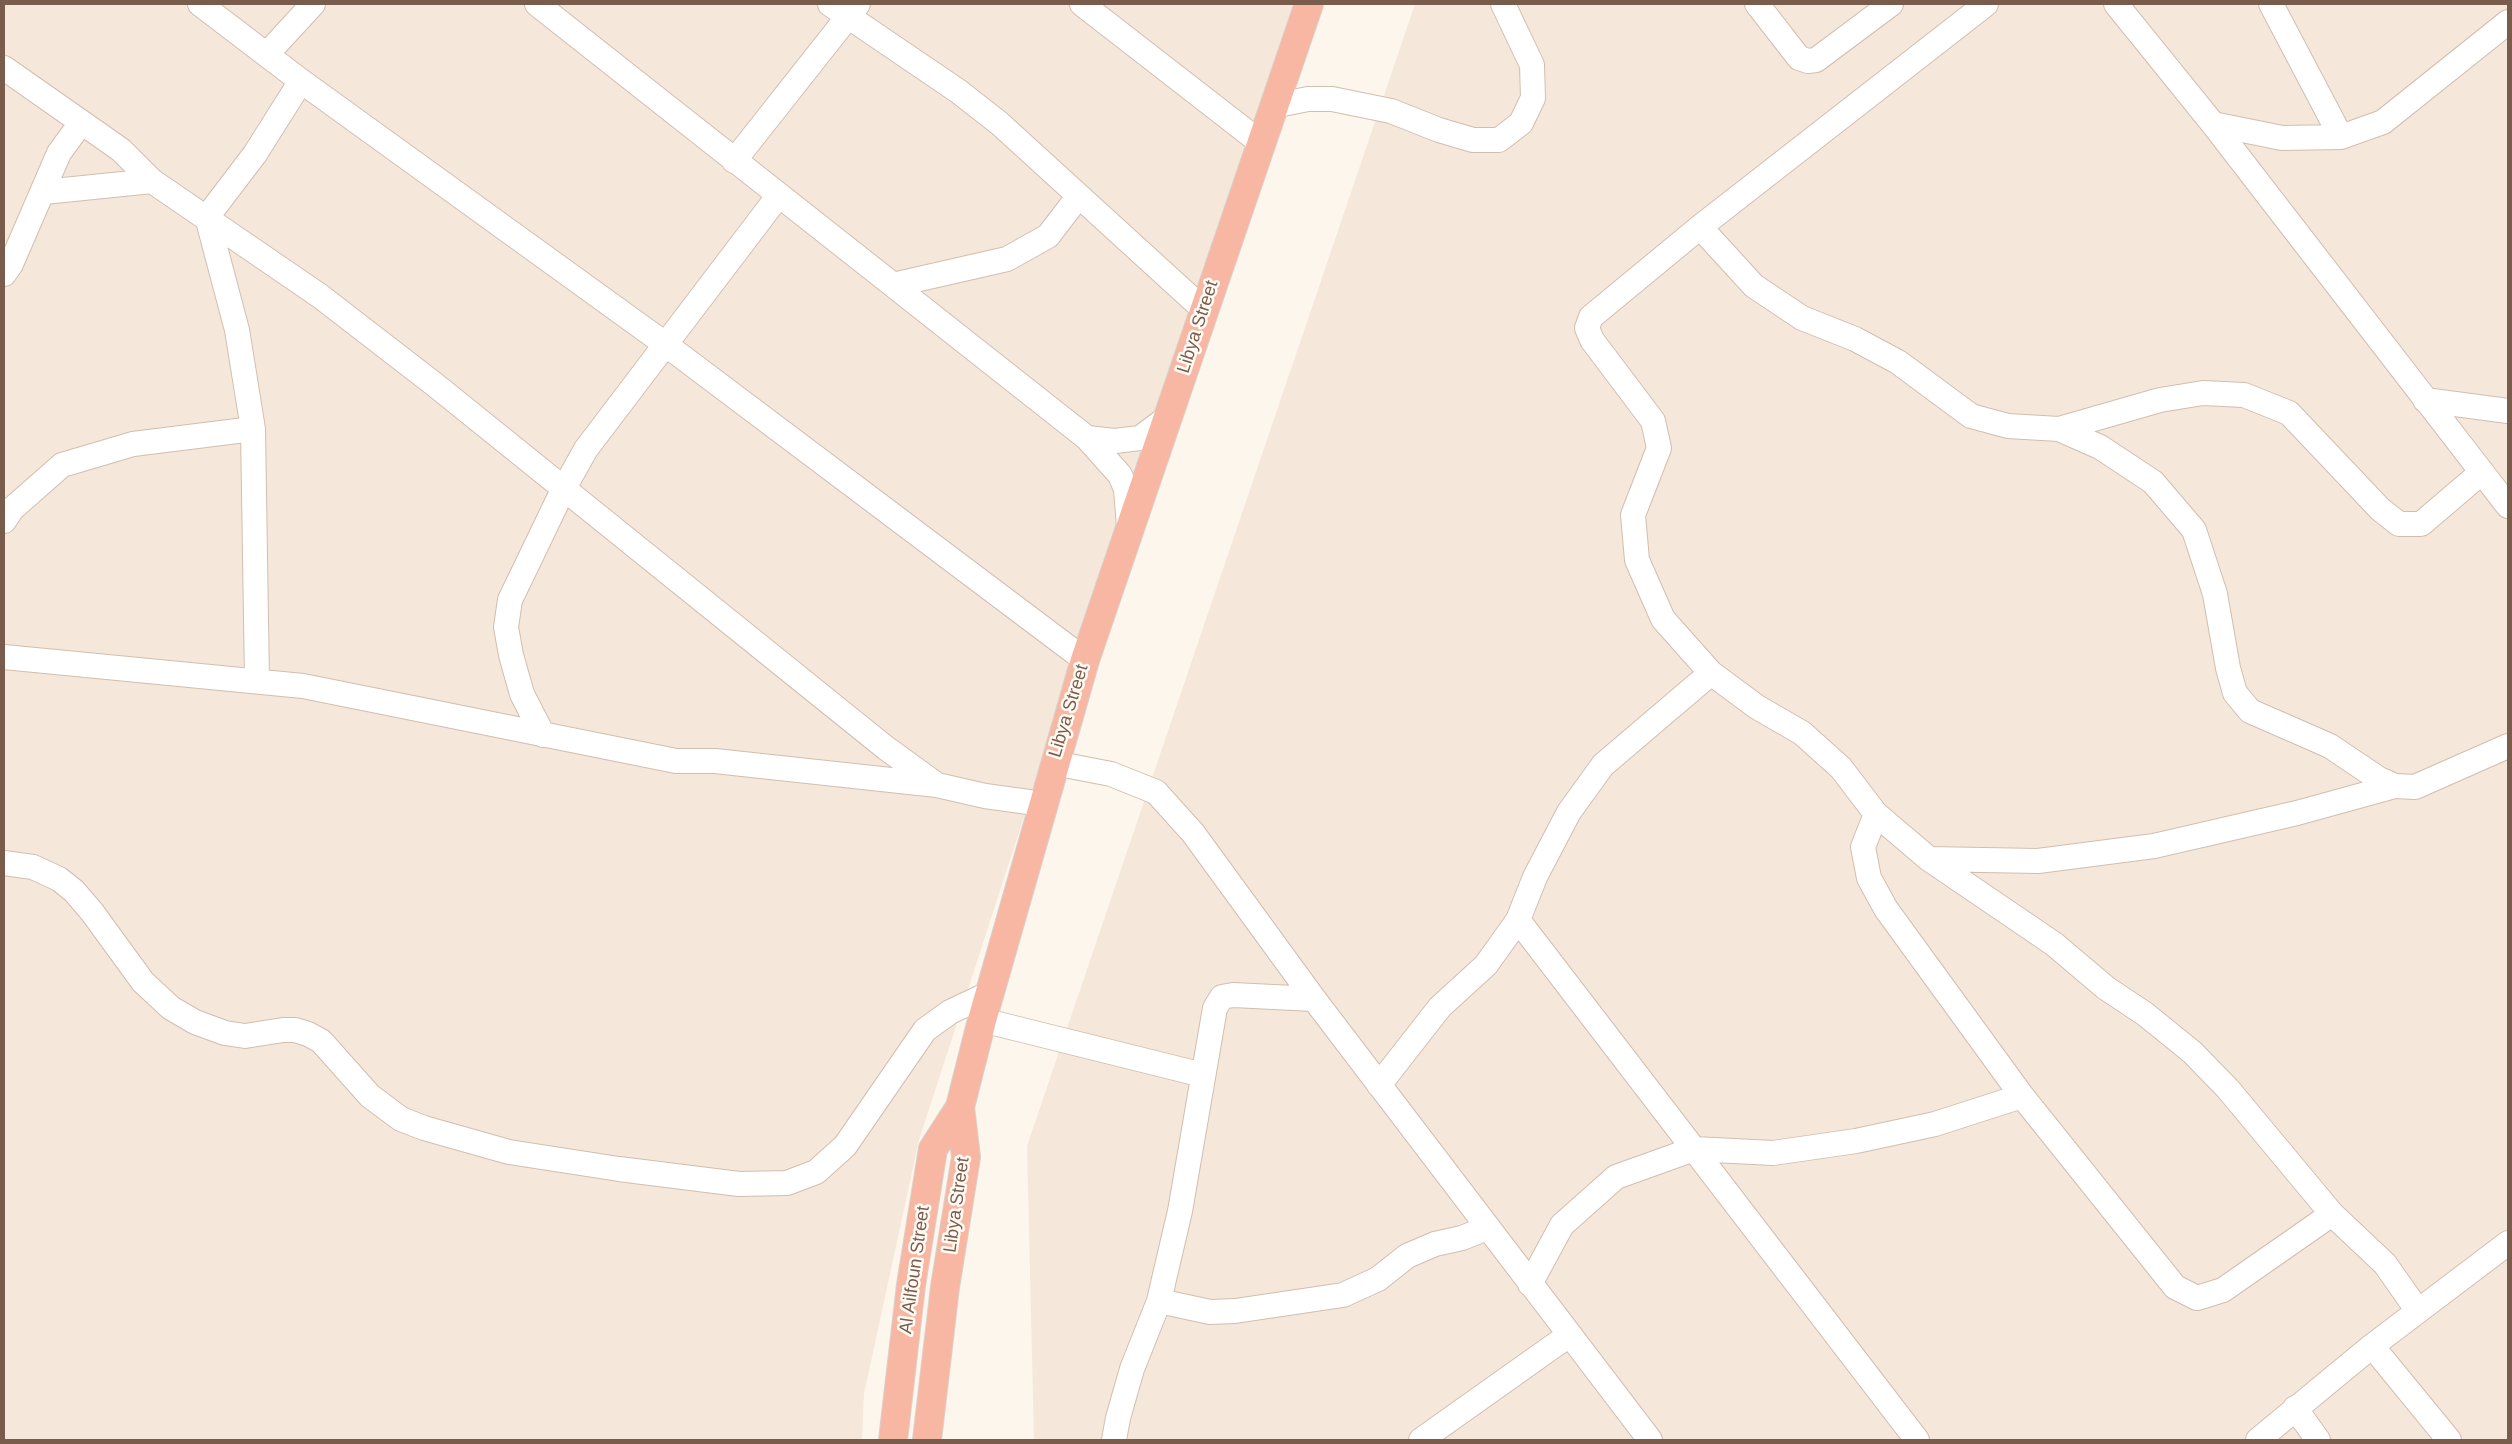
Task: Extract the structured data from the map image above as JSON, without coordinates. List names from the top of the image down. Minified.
{"streets":{"highway":["Libya Street","Al Ailfoun Street"]},"crossings":[["Libya Street","Al Ailfoun Street"]]}
